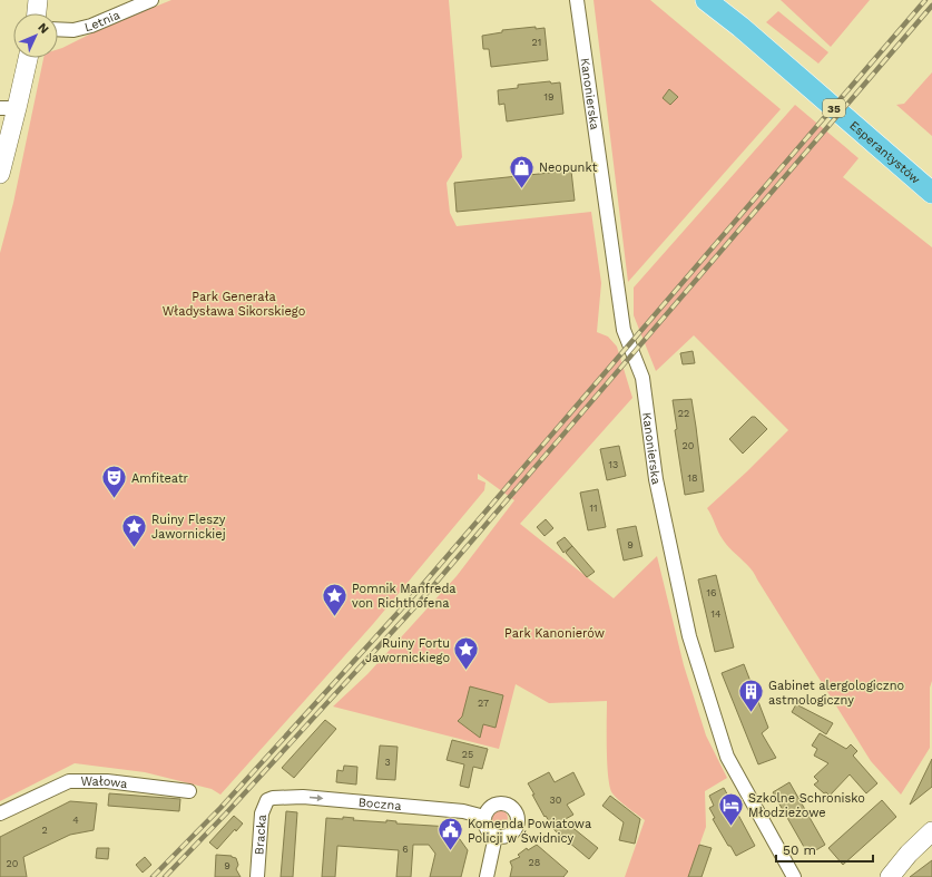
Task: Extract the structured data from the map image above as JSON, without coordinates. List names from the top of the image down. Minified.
{"streets":{"main road":["35","Esperantystów"],"street":["Letnia","Kanonierska","Wałowa","Boczna","Bracka"]},"crossings":[["Boczna","Bracka"]],"one_way":["Boczna"],"parks":["Park Generała Władysława Sikorskiego","Park Kanonierów"],"places":{"shop":["Neopunkt"],"theatre":["Amfiteatr"],"place":["Ruiny Fleszy Jawornickiej","Pomnik Manfreda von Richthofena","Ruiny Fortu Jawornickiego"],"building":["Gabinet alergologiczno astmologiczny"],"hotel":["Szkolne Schronisko Młodzieżowe"],"public building":["Komenda Powiatowa Policji w Świdnicy"]},"house_numbers":["21","19","22","20","13","18","11","9","16","14","27","25","3","30","4","2","6","28","20","9"],"scale_bar":"50 m","north":"top right"}
